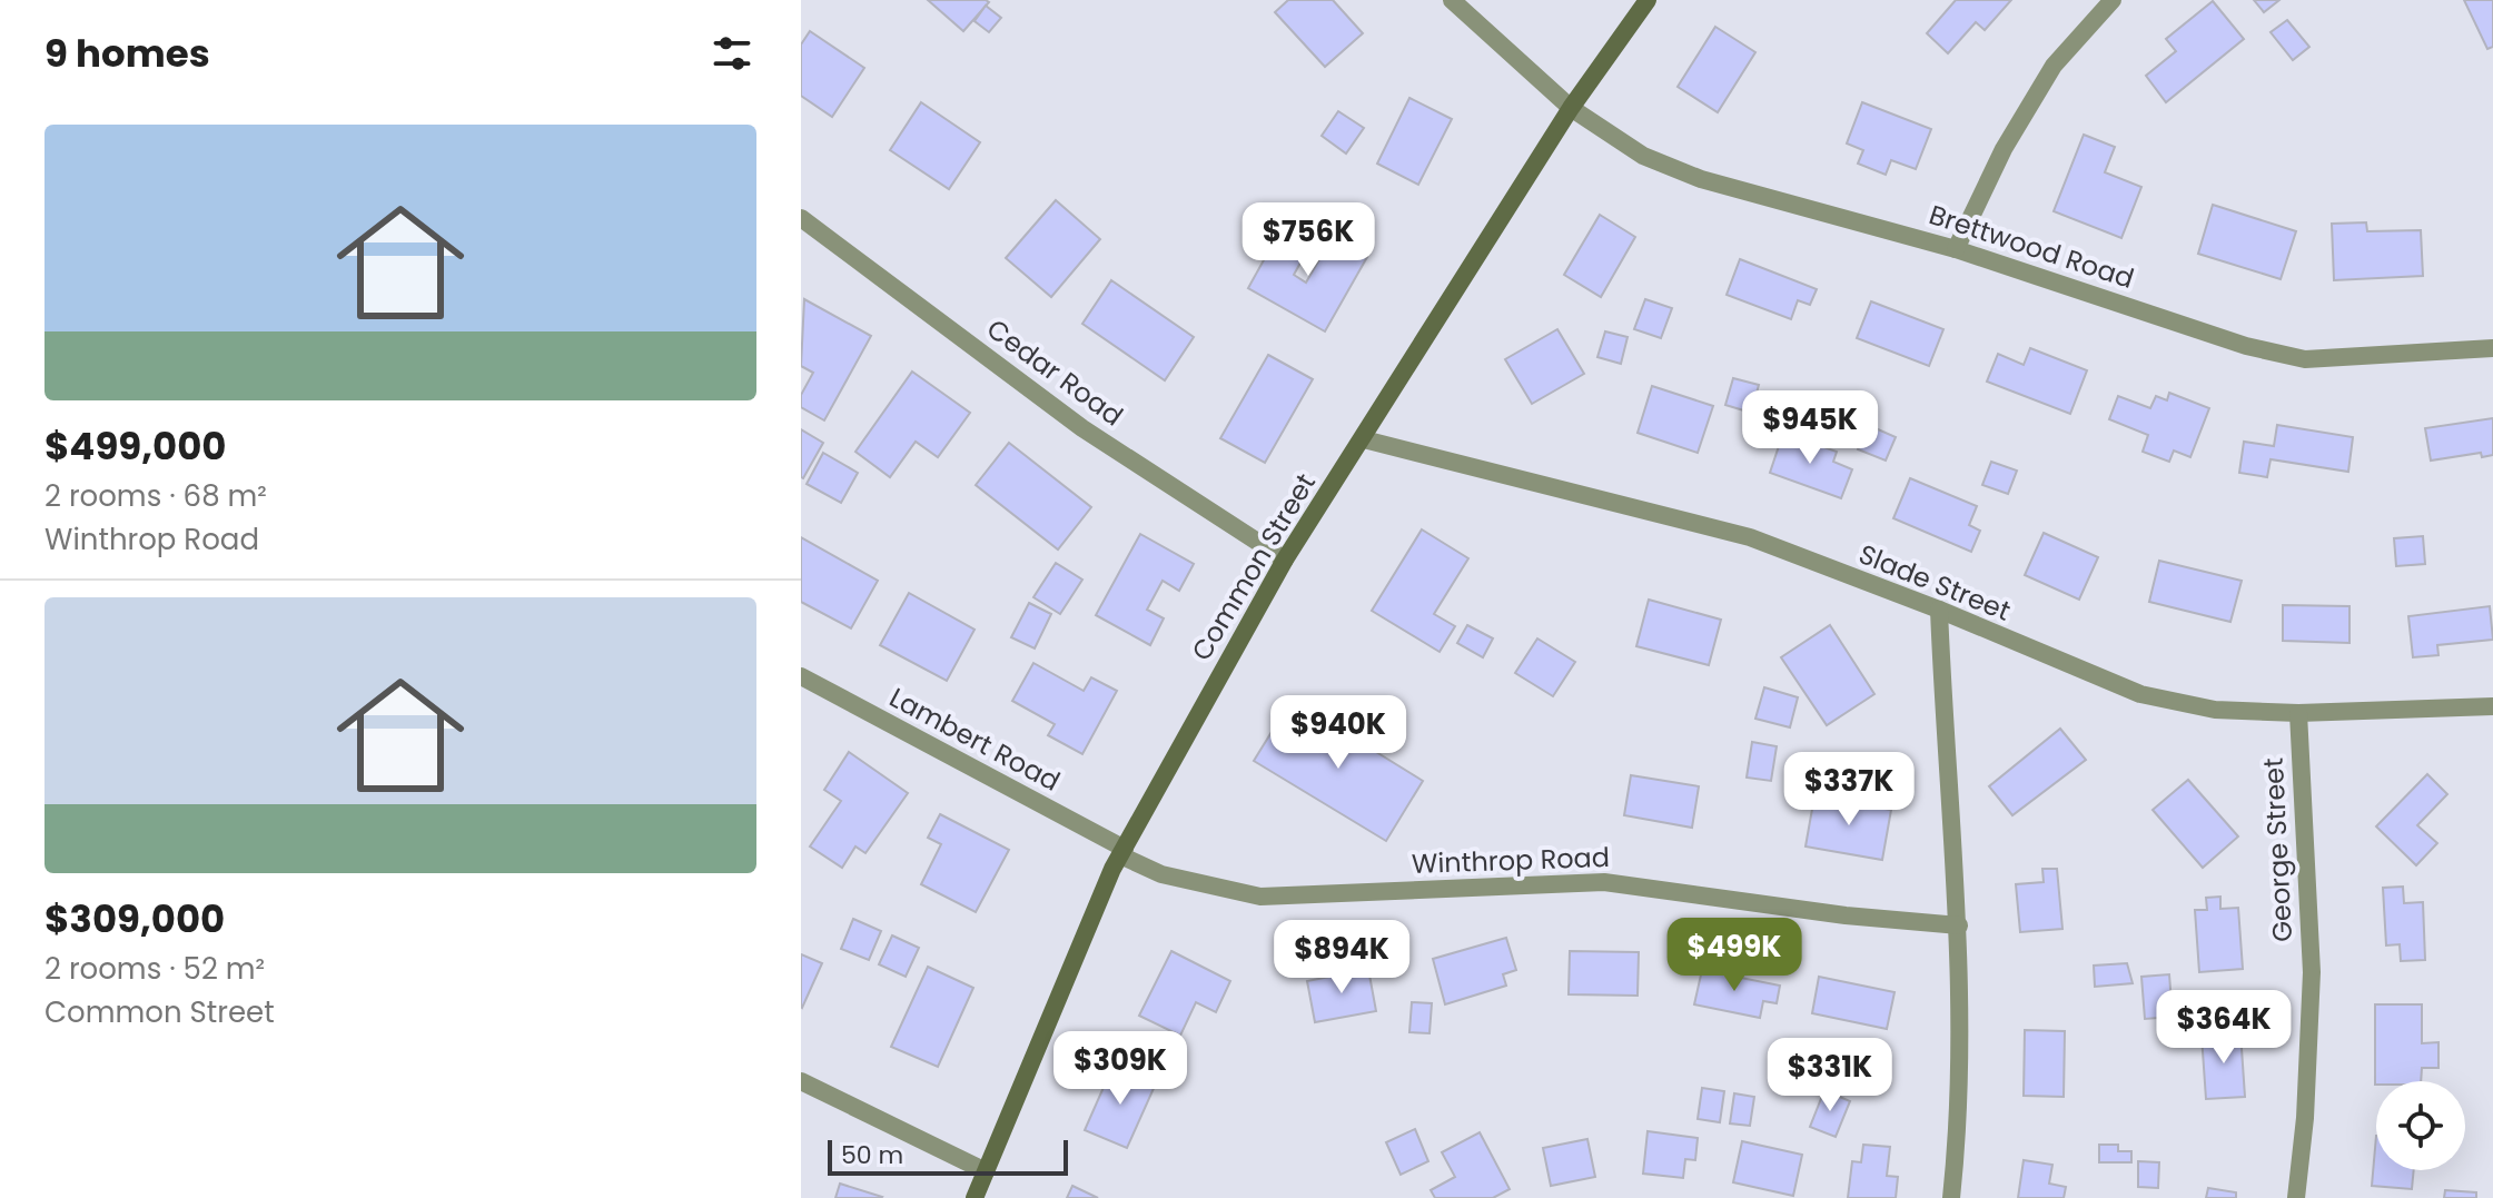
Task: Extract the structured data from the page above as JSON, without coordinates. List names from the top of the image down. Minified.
{"streets":{"main road":["Common Street"],"street":["Brettwood Road","Cedar Road","Slade Street","Lambert Road","George Street","Winthrop Road"]},"crossings":[["Brettwood Road","Common Street"],["Cedar Road","Common Street"],["Common Street","Slade Street"],["Common Street","Lambert Road"],["Common Street","Winthrop Road"],["Slade Street","George Street"],["Lambert Road","Winthrop Road"]],"scale_bar":"50 m","page":{"heading":"9 homes","list":[{"name":"$499,000","note":"2 rooms · 68 m² · Winthrop Road"},{"name":"$309,000","note":"2 rooms · 52 m² · Common Street"}],"price":["$756K","$945K","$940K","$337K","$499K","$894K","$364K","$309K","$331K"],"scale":"50 m"}}
